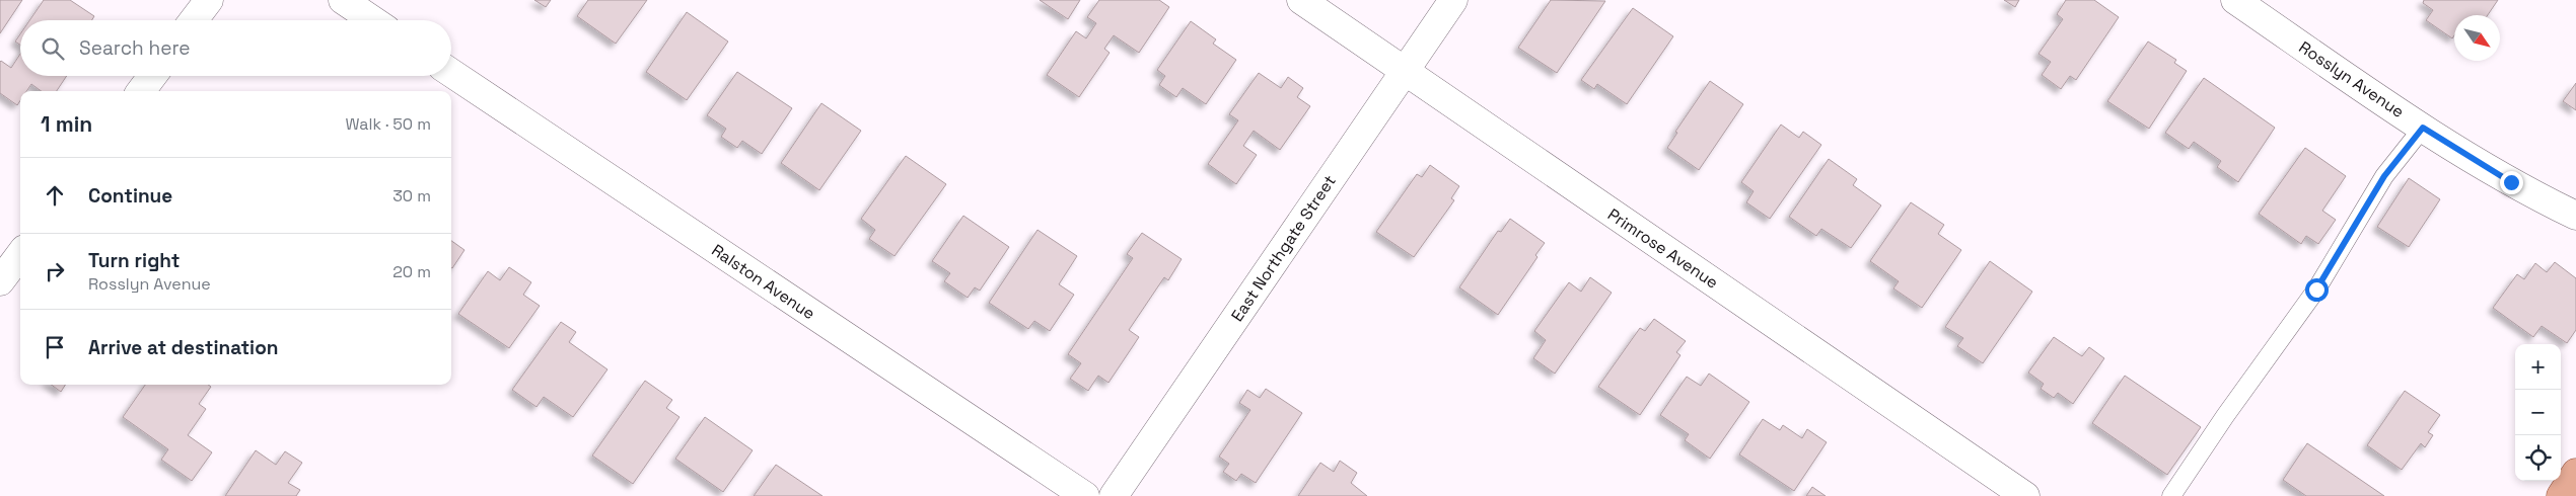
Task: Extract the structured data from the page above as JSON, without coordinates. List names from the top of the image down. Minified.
{"streets":{"street":["Rosslyn Avenue","East Northgate Street","Primrose Avenue","Ralston Avenue"]},"crossings":[["East Northgate Street","Primrose Avenue"]],"north":"bottom right","page":{"search":"Search here","heading":["1 min","Walk · 50 m"],"list":[["Continue","30 m"],["Turn right","Rosslyn Avenue","20 m"],"Arrive at destination"],"map_buttons":["+","−"]}}
